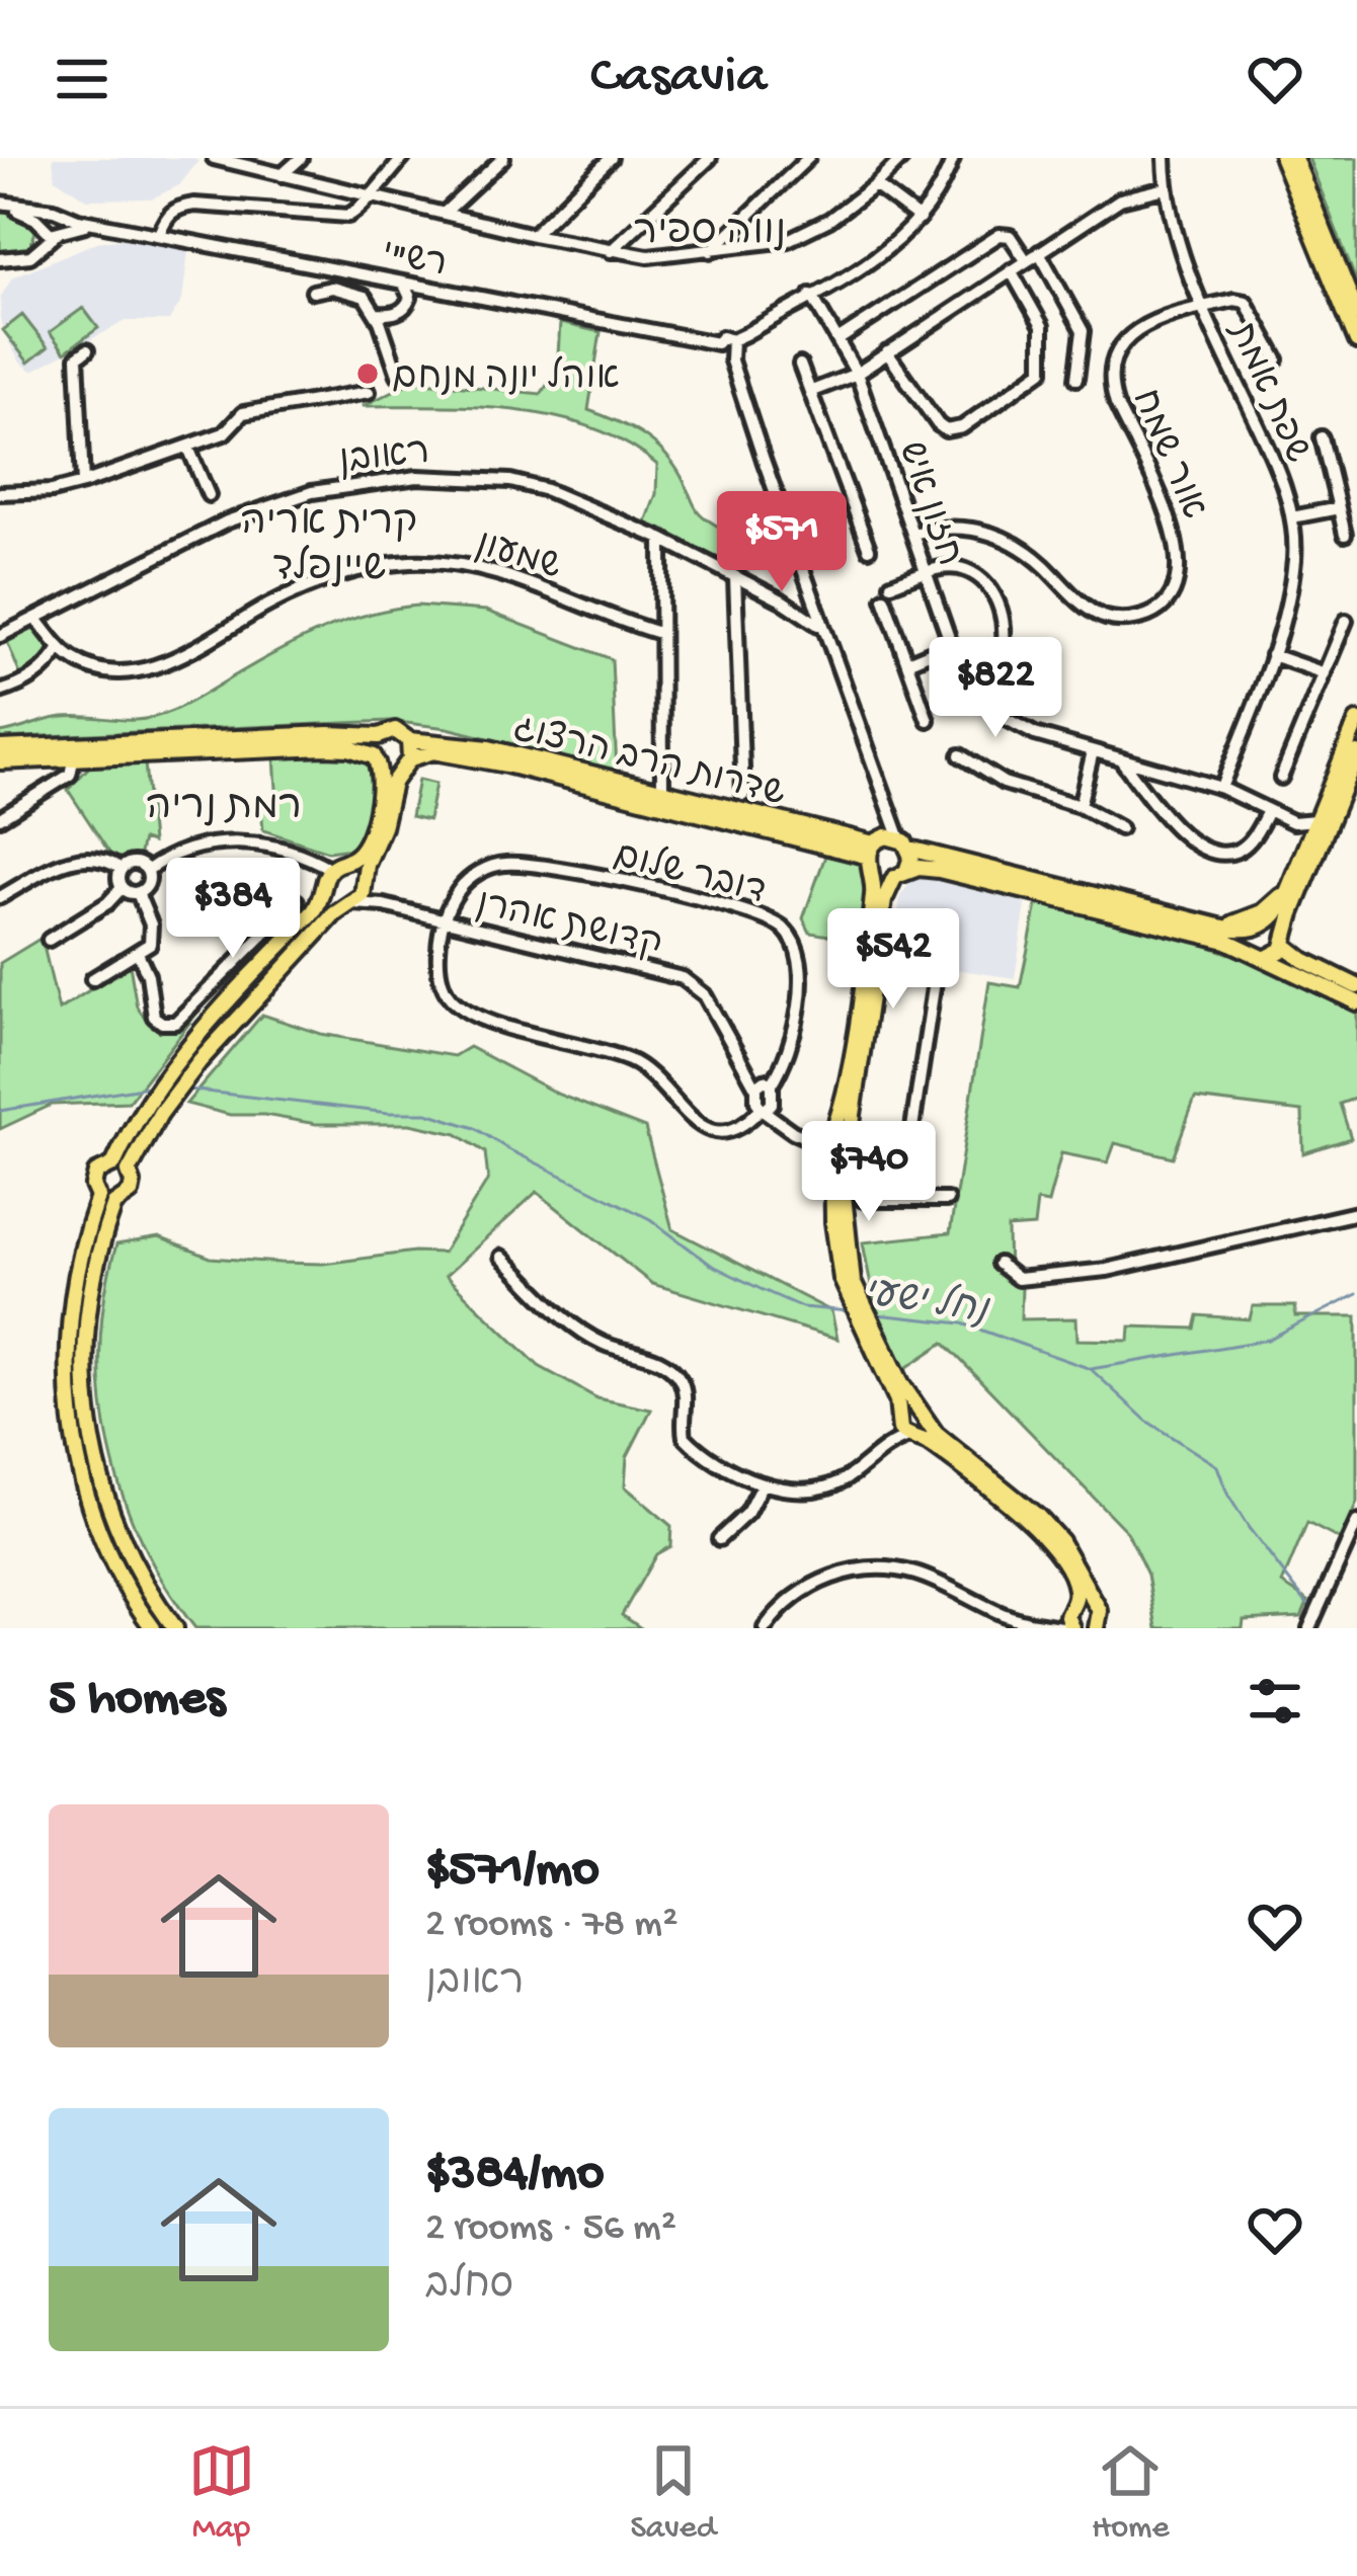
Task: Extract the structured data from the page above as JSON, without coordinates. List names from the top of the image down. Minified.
{"streets":{"main road":["שדרות הרב הרצוג"],"street":["רש\"י","שפת אמת","ראובן","אור שמח","חזון איש","שמעון","דובר שלום","קדושת אהרן"]},"crossings":[["שפת אמת","אור שמח"],["שפת אמת","חזון איש"],["ראובן","שמעון"],["אור שמח","חזון איש"],["דובר שלום","קדושת אהרן"]],"districts":["נווה ספיר","קרית אריה שיינפלד","רמת נריה"],"water":["נחל ישעי"],"places":["אוהל יונה מנחם"],"page":{"header":"Casavia","price":["$571","$822","$384","$542","$740"],"heading":"5 homes","list":[{"name":"$571/mo","note":"2 rooms · 78 m² · ראובן"},{"name":"$384/mo","note":"2 rooms · 56 m² · סחלב"}],"tabs":["Map","Saved","Home"]}}
